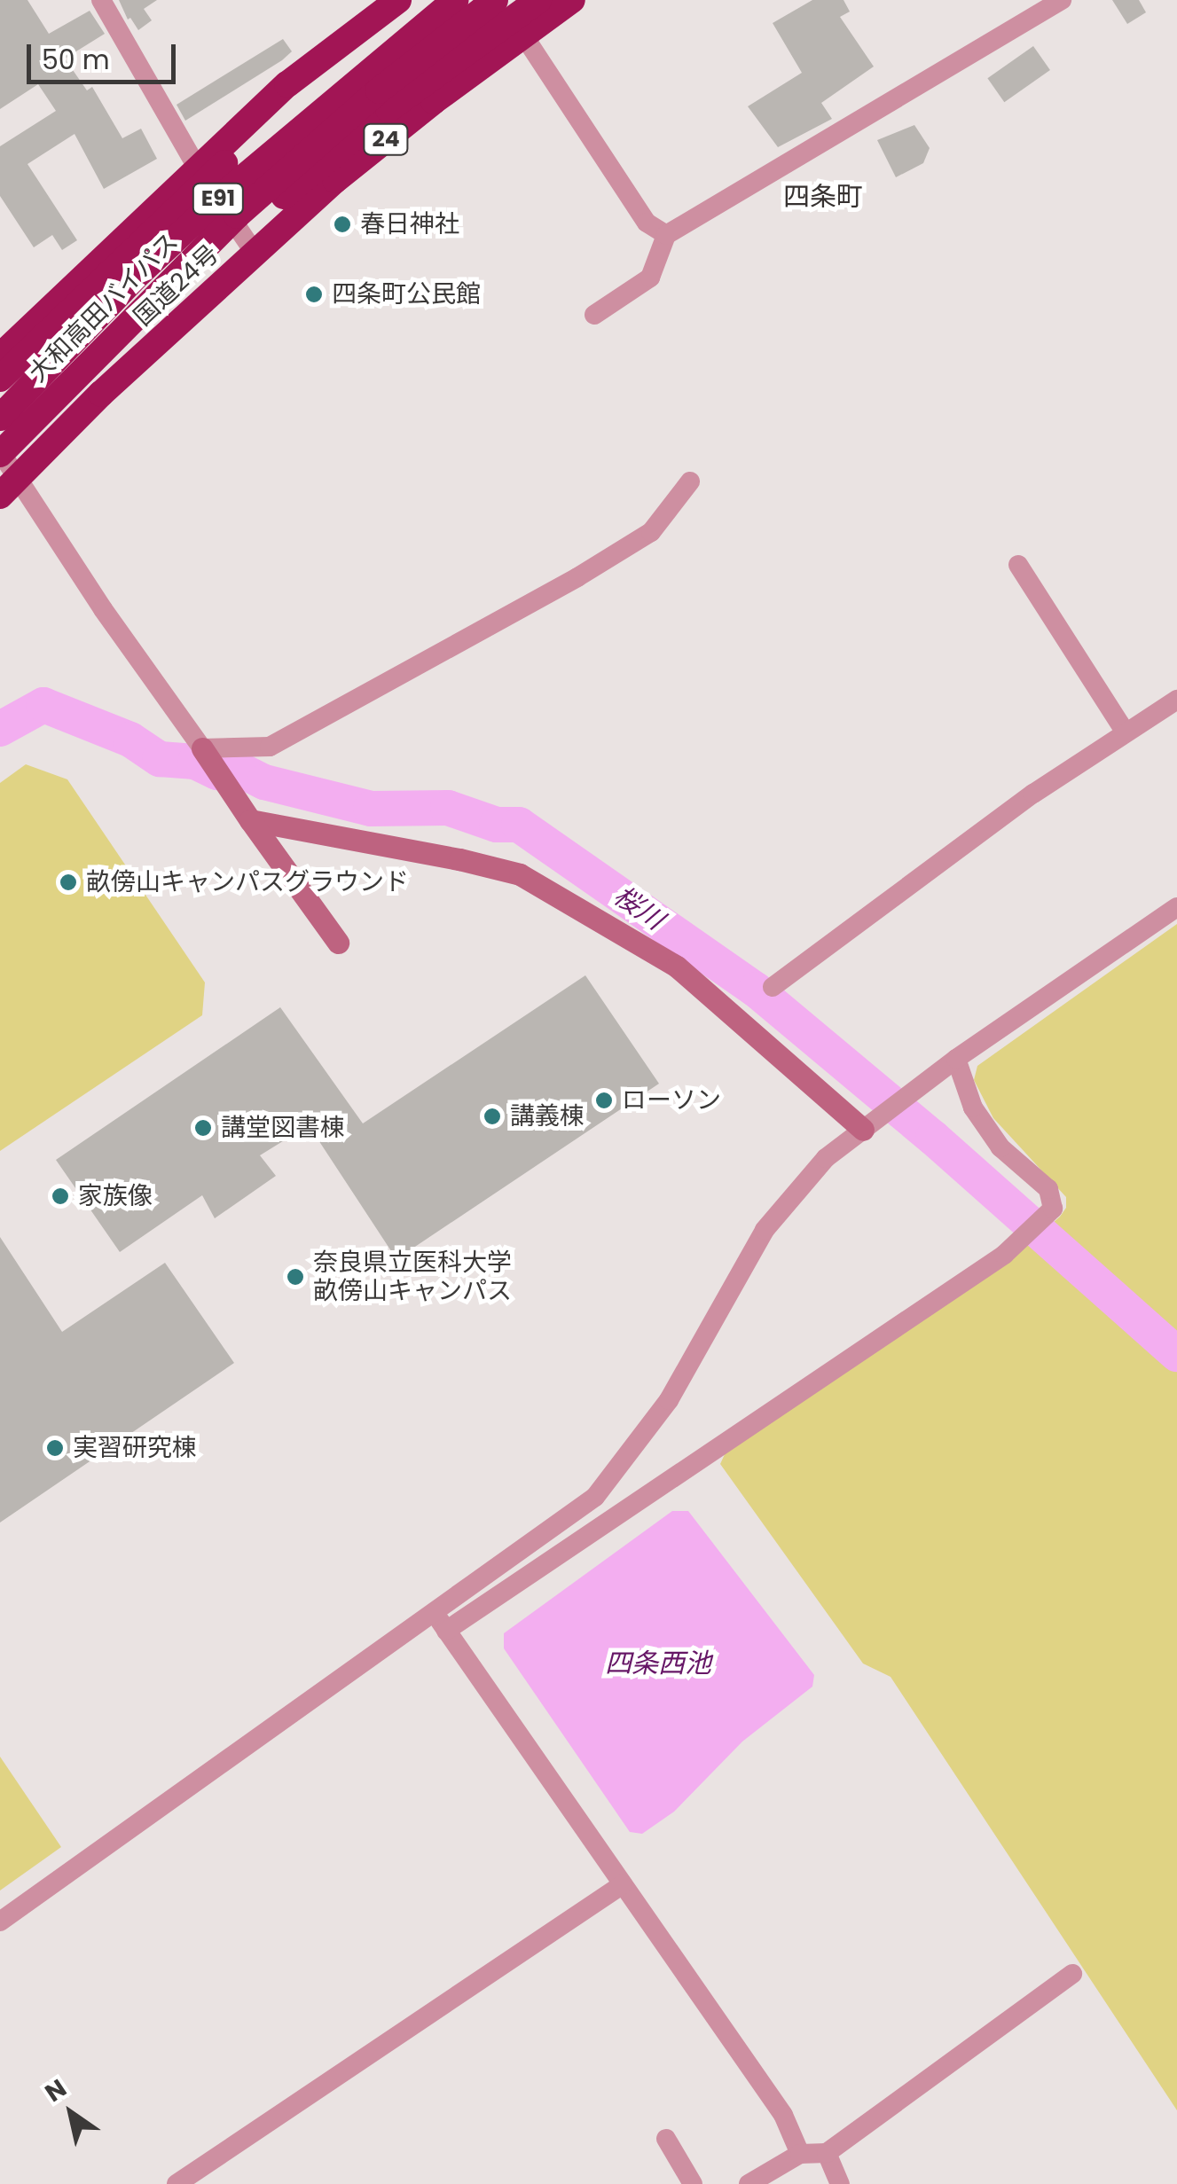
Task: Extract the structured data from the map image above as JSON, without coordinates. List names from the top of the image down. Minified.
{"streets":{"highway":["24","E91","国道24号","大和高田バイパス"]},"districts":["四条町"],"water":["桜川","四条西池"],"places":["春日神社","四条町公民館","畝傍山キャンパスグラウンド","ローソン","講義棟","講堂図書棟","家族像","奈良県立医科大学 畝傍山キャンパス","実習研究棟"],"scale_bar":"50 m","north":"top left"}
